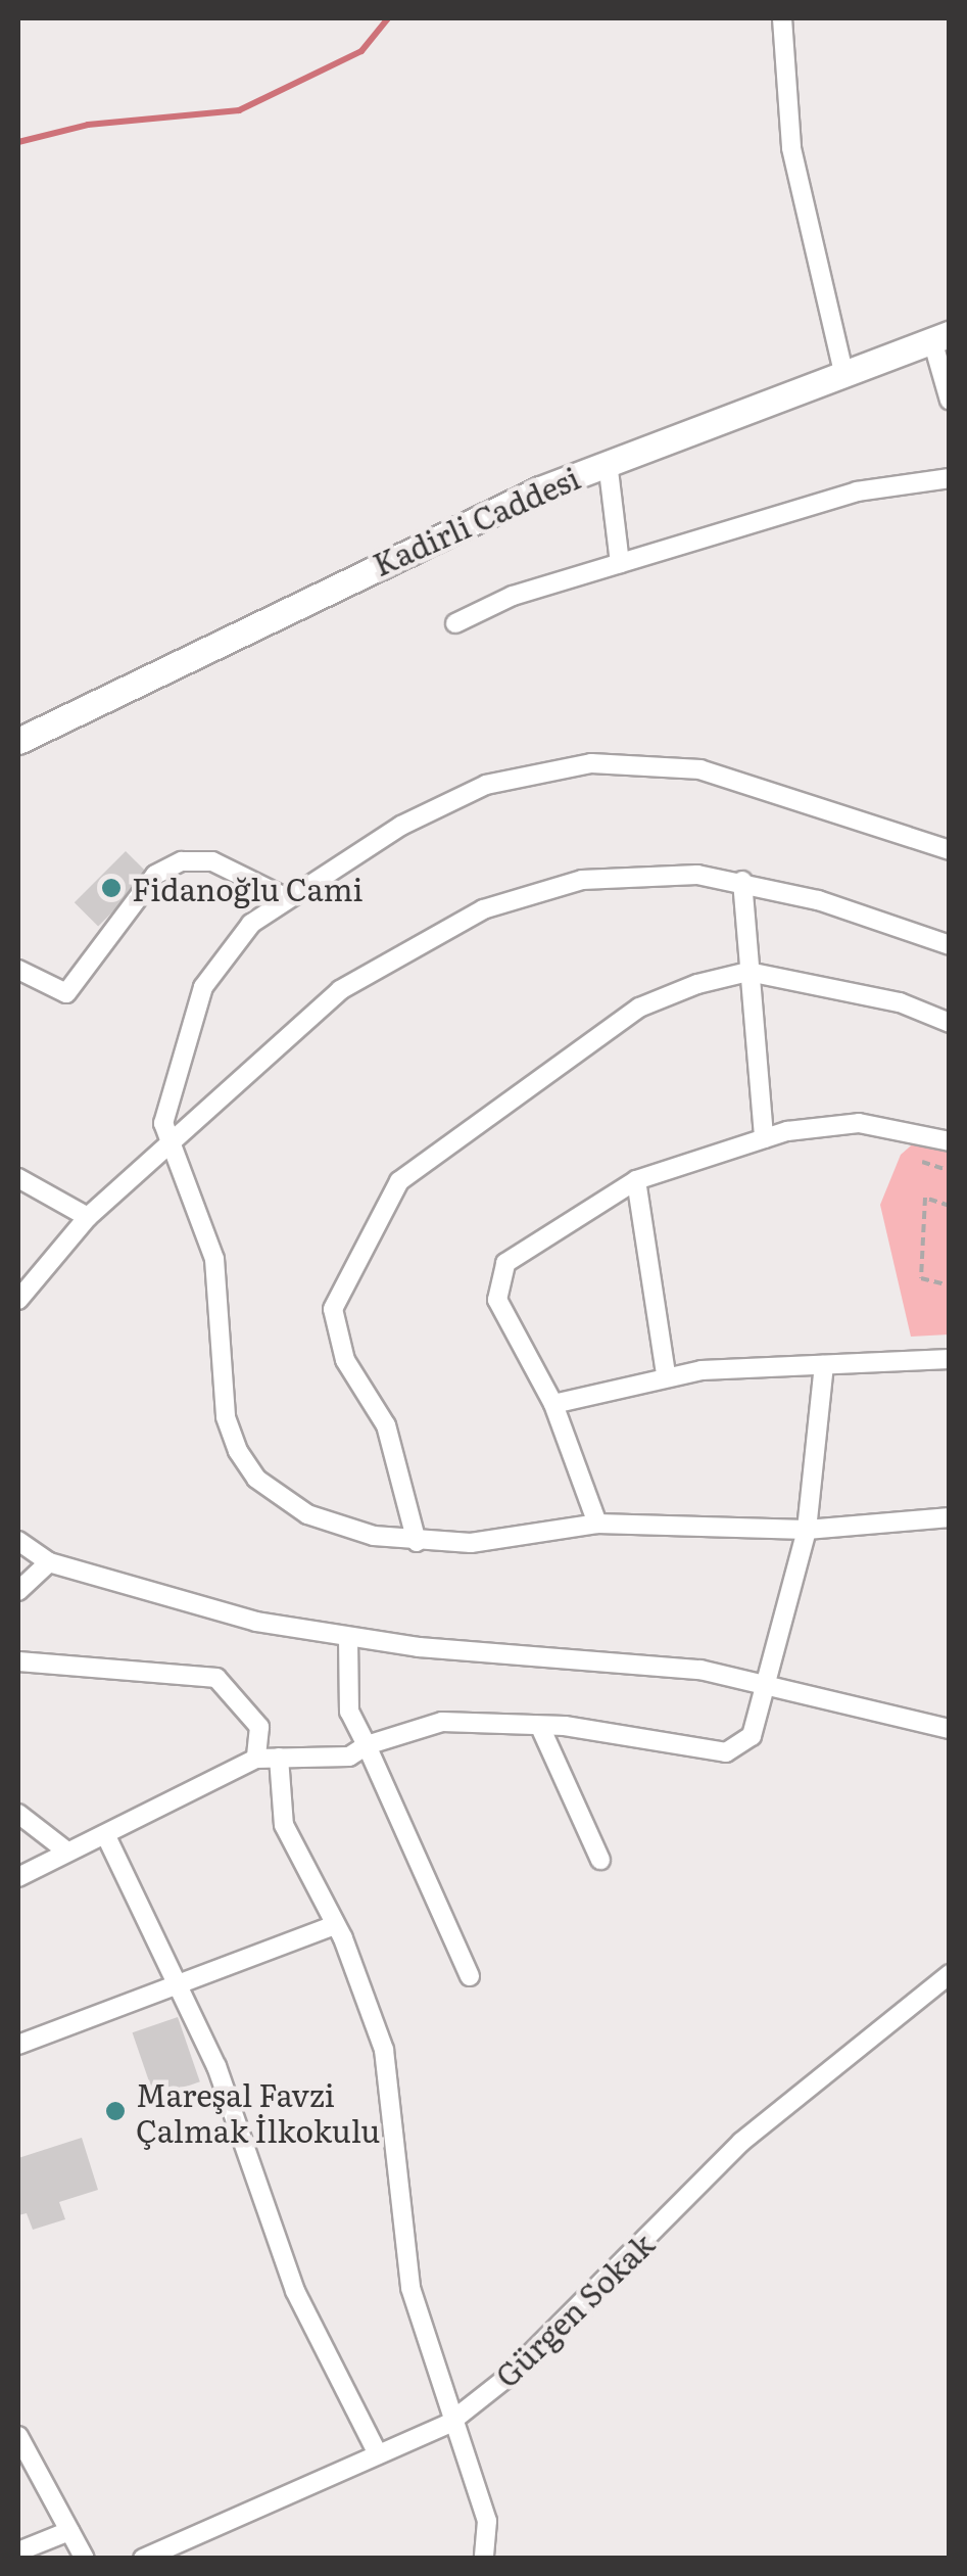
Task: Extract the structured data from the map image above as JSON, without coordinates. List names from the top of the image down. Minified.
{"streets":{"main road":["Kadirli Caddesi"],"street":["Gürgen Sokak"]},"places":["Fidanoğlu Cami","Mareşal Favzi Çalmak İlkokulu"]}
